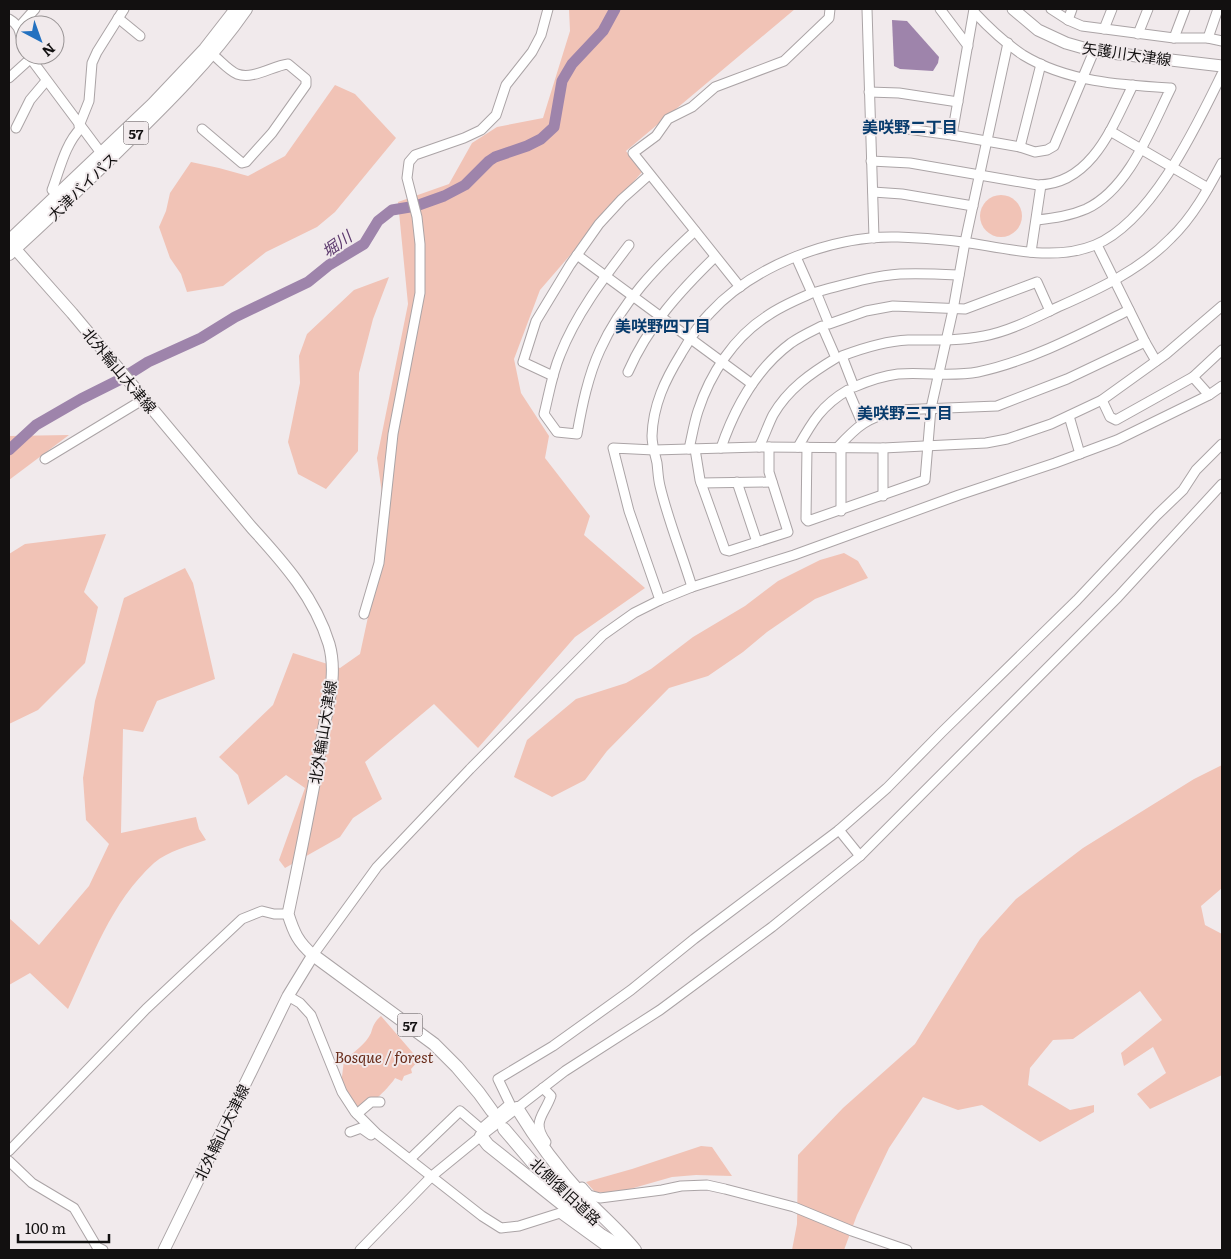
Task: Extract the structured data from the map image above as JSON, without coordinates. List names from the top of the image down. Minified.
{"streets":{"highway":["57","大津バイパス","北側復旧道路"],"main road":["矢護川大津線","北外輪山大津線"]},"crossings":[["57","北外輪山大津線"],["大津バイパス","北外輪山大津線"]],"districts":["美咲野二丁目","美咲野四丁目","美咲野三丁目"],"water":["堀川"],"parks":["Bosque / forest"],"scale_bar":"100 m","north":"bottom right"}
